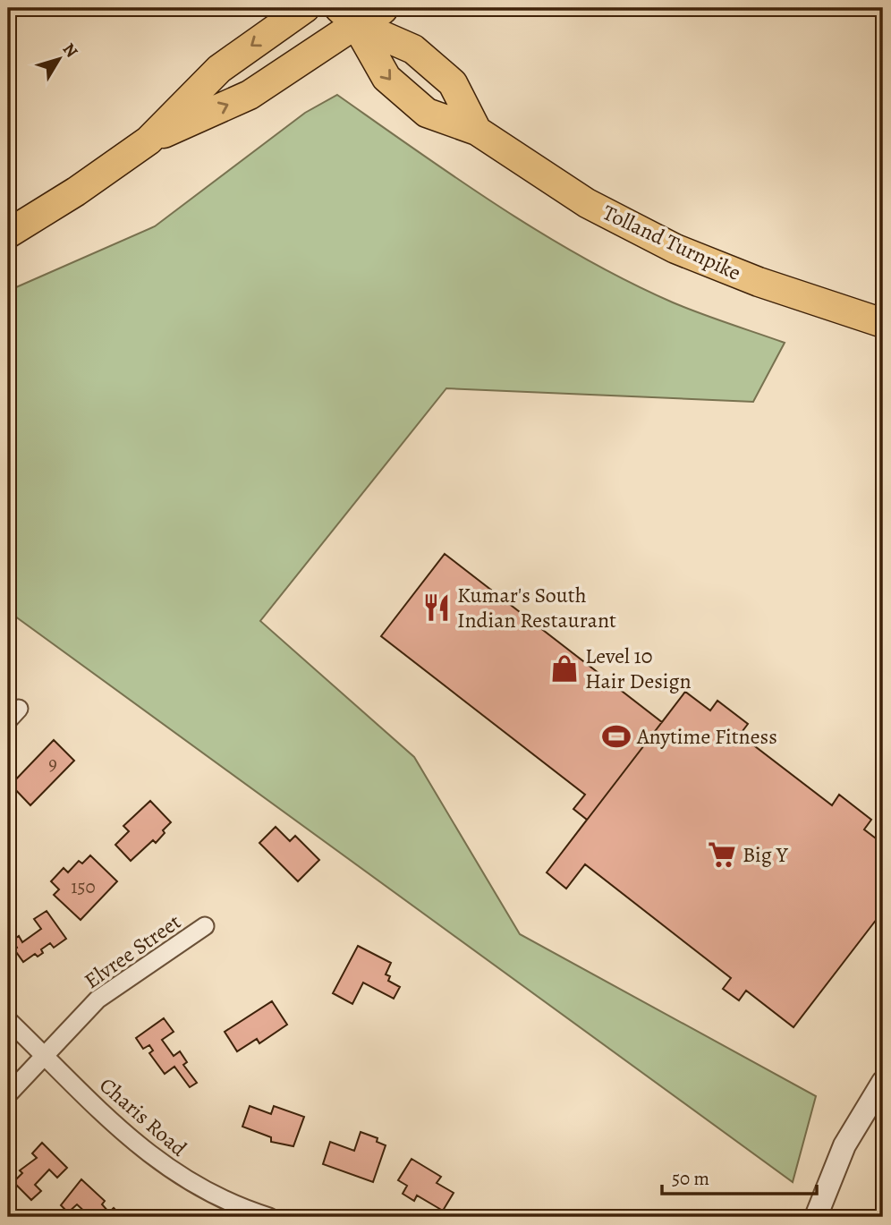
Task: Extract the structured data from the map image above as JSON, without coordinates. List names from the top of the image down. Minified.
{"streets":{"main road":["Tolland Turnpike"],"street":["Elvree Street","Charis Road"]},"crossings":[["Elvree Street","Charis Road"]],"places":{"restaurant":["Kumar's South Indian Restaurant"],"shop":["Level 10 Hair Design"],"sports":["Anytime Fitness"],"supermarket":["Big Y"]},"house_numbers":["9","150"],"scale_bar":"50 m","north":"top right"}
